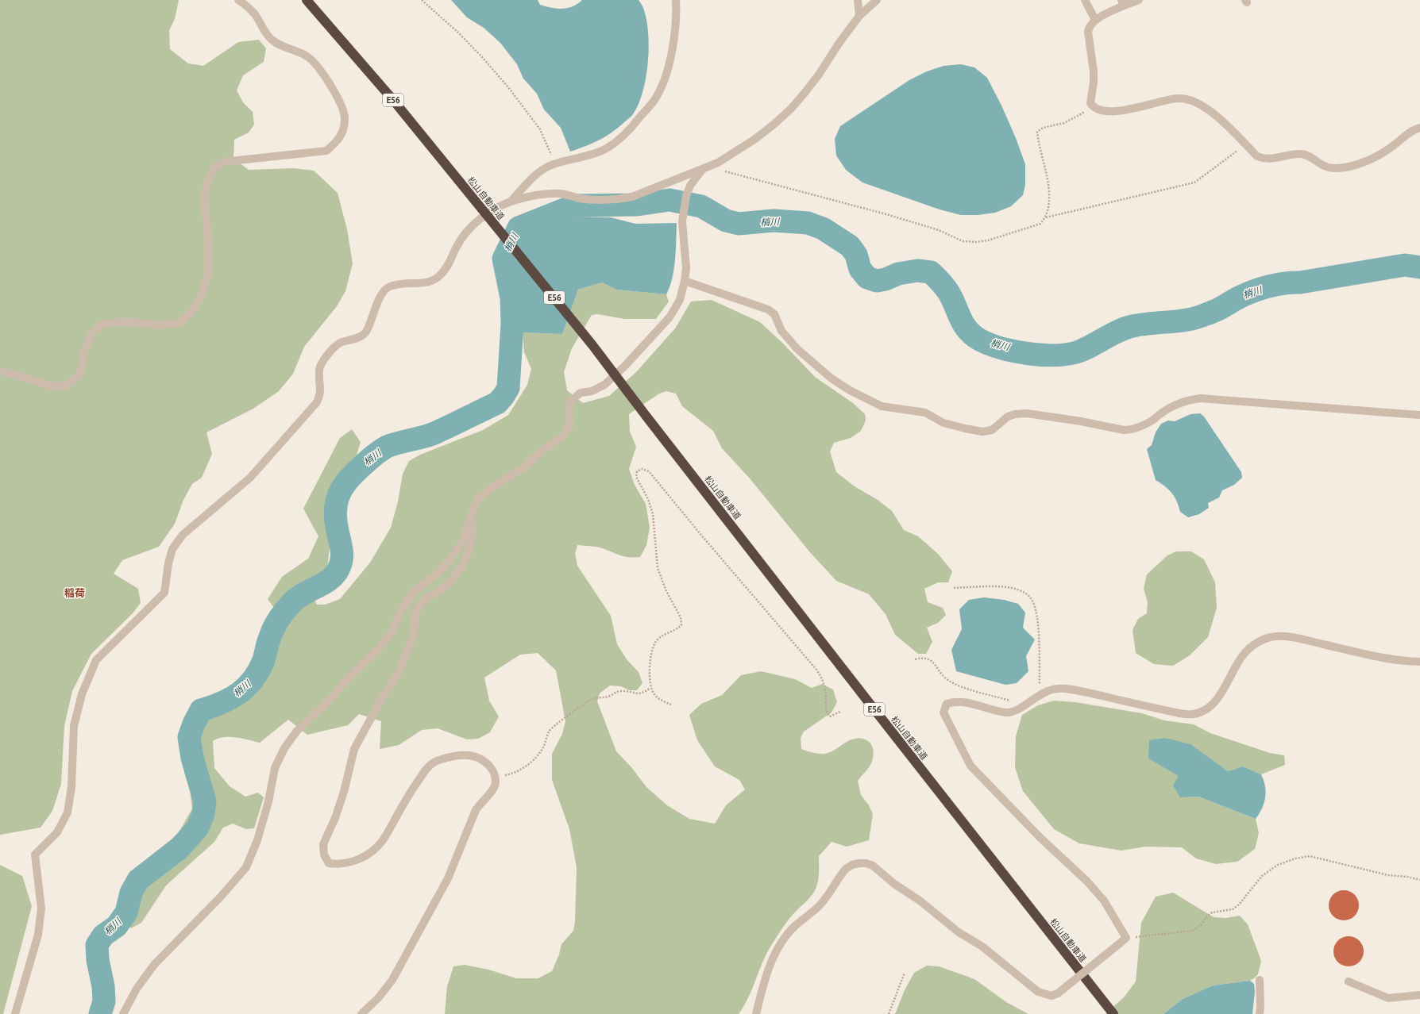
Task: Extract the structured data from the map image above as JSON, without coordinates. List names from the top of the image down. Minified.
{"streets":{"highway":["E56","松山自動車道"]},"districts":["稲荷"],"water":["梢川"]}
